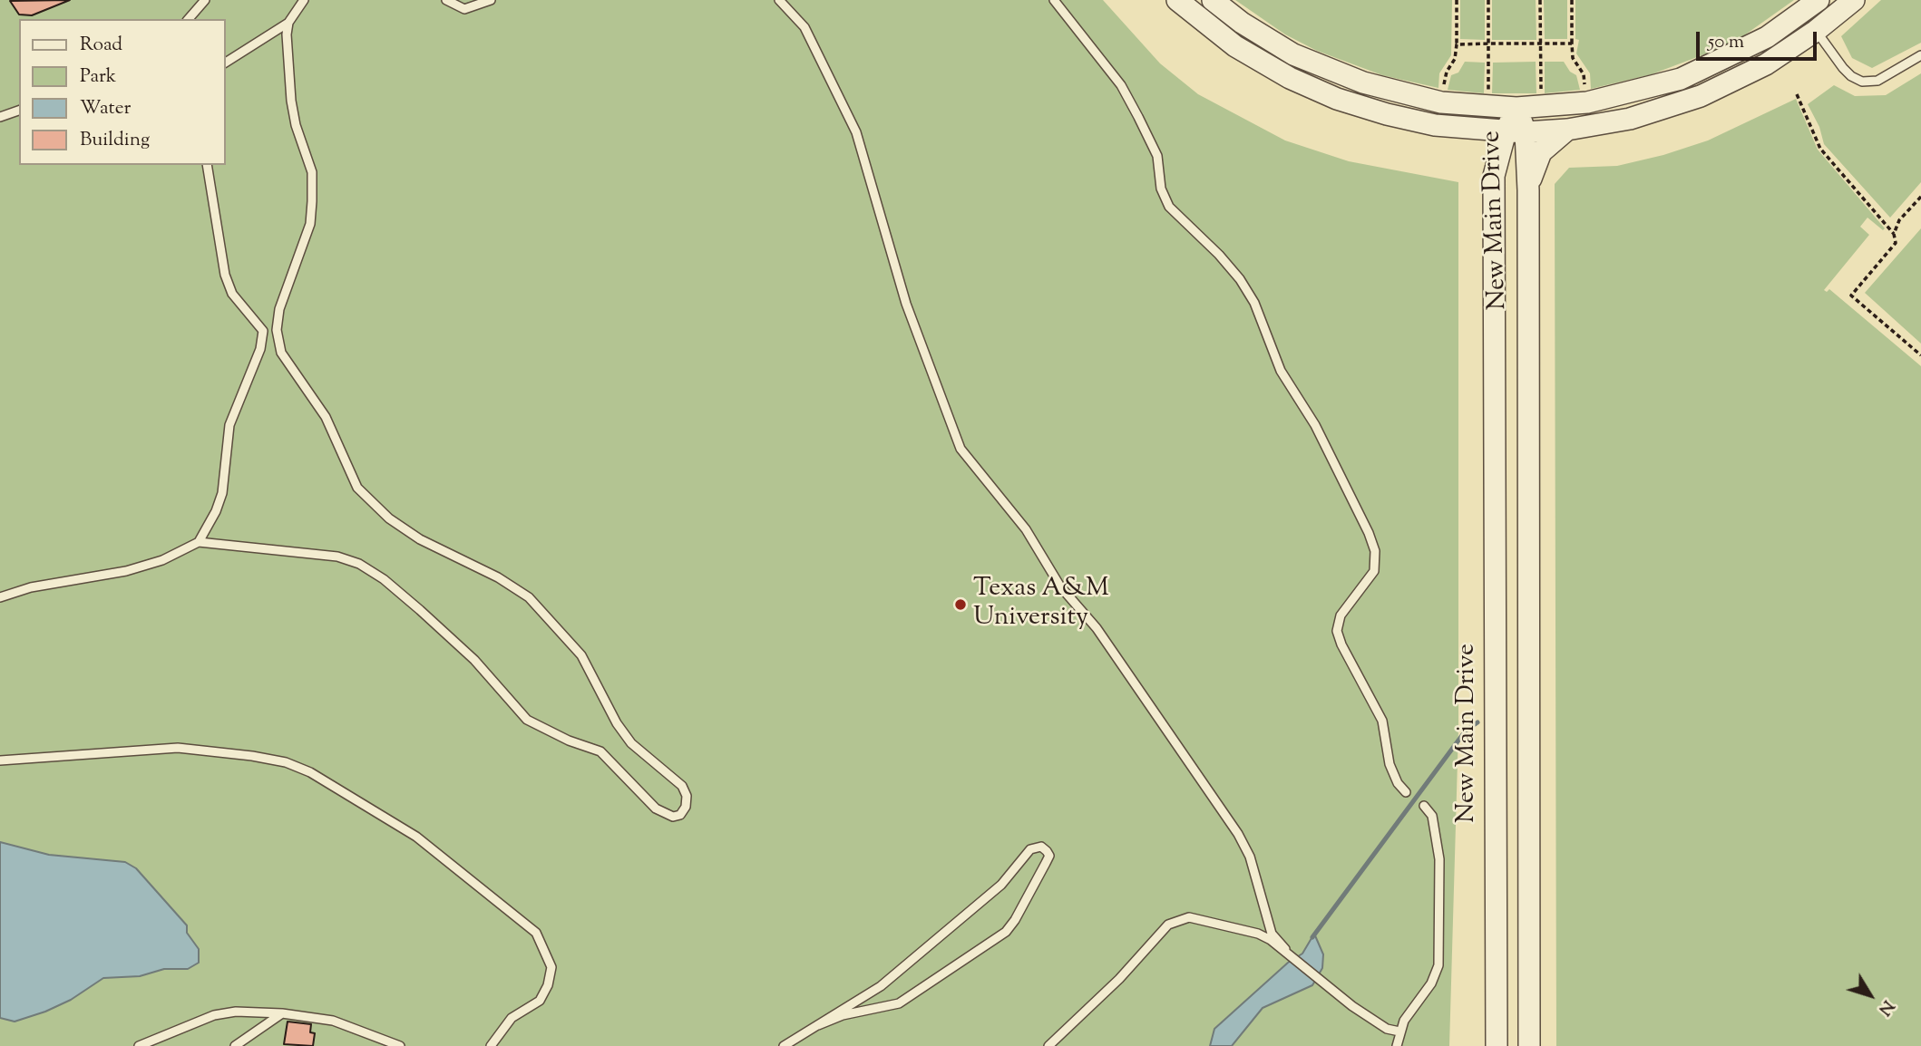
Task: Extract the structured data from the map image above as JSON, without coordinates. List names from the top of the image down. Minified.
{"streets":{"street":["New Main Drive"]},"places":["Texas A&M University"],"legend":["Road","Park","Water","Building"],"scale_bar":"50 m","north":"bottom right"}
